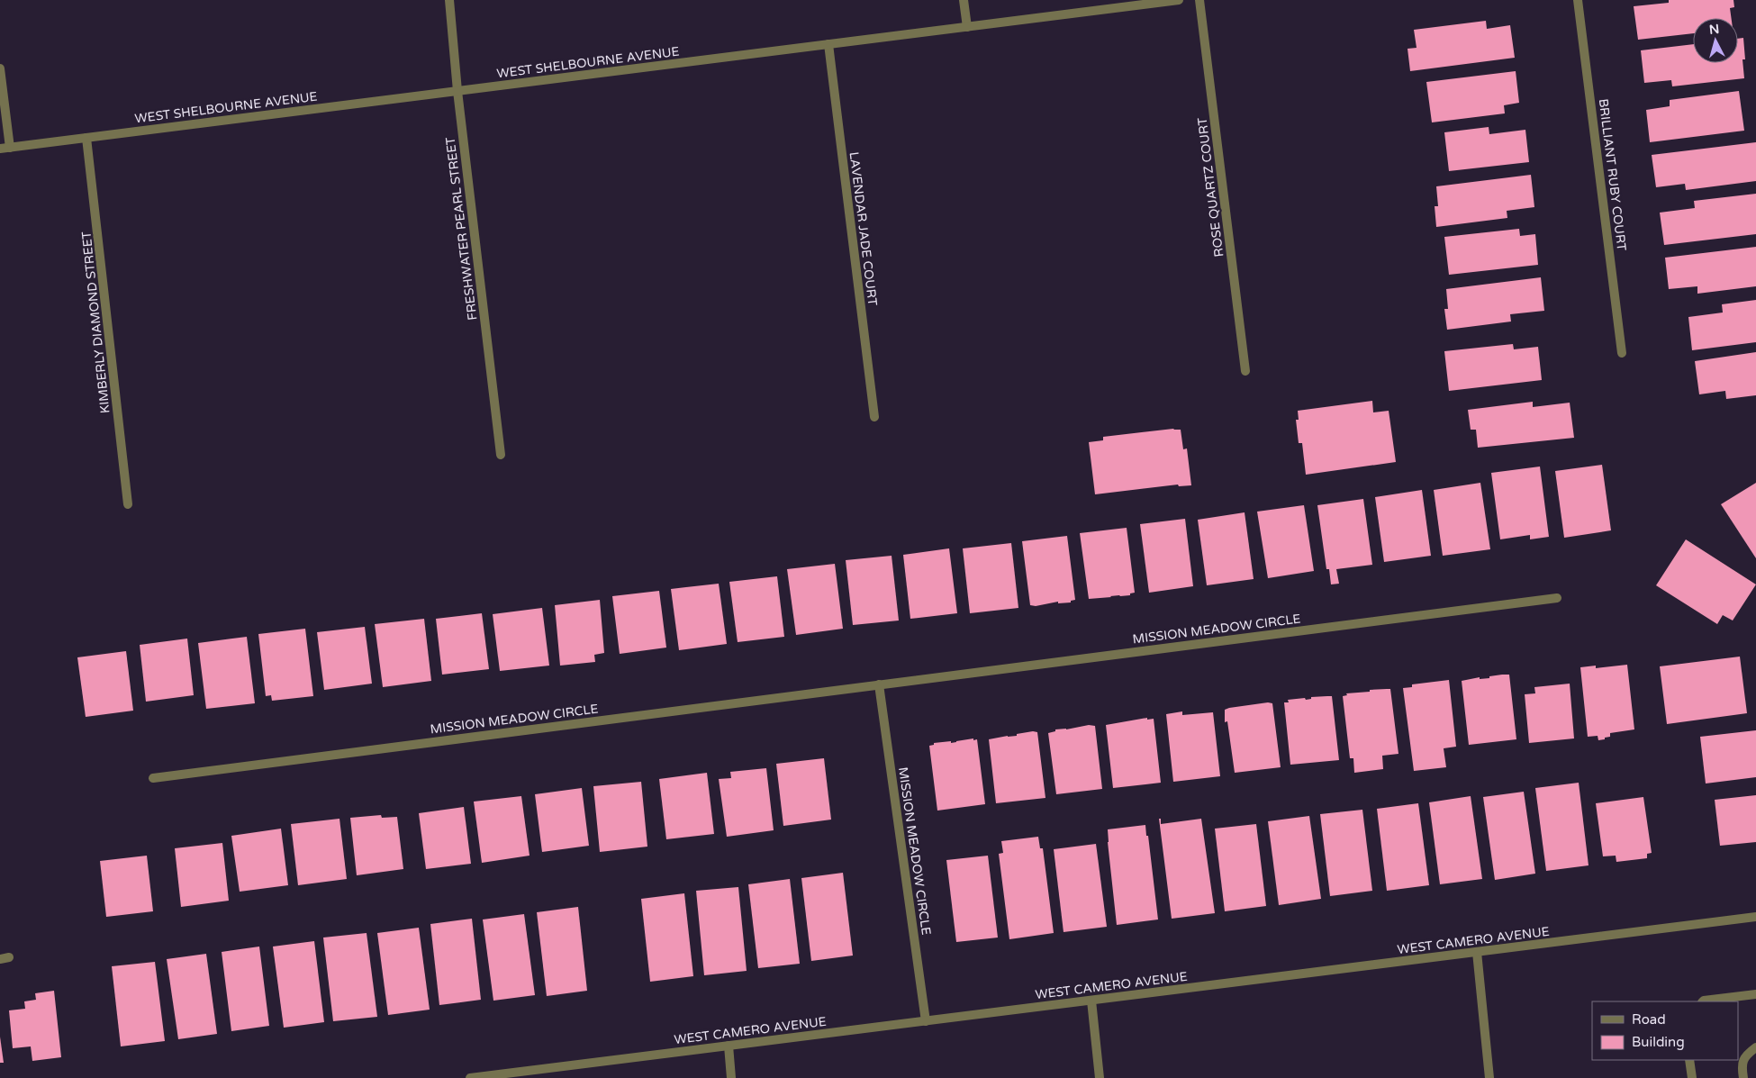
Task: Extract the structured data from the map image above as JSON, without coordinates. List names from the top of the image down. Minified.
{"streets":{"street":["WEST SHELBOURNE AVENUE","BRILLIANT RUBY COURT","ROSE QUARTZ COURT","FRESHWATER PEARL STREET","LAVENDAR JADE COURT","KIMBERLY DIAMOND STREET","MISSION MEADOW CIRCLE","WEST CAMERO AVENUE"]},"crossings":[["WEST SHELBOURNE AVENUE","FRESHWATER PEARL STREET"],["WEST SHELBOURNE AVENUE","LAVENDAR JADE COURT"],["WEST SHELBOURNE AVENUE","KIMBERLY DIAMOND STREET"],["MISSION MEADOW CIRCLE","WEST CAMERO AVENUE"]],"legend":["Road","Building"],"north":"top"}
